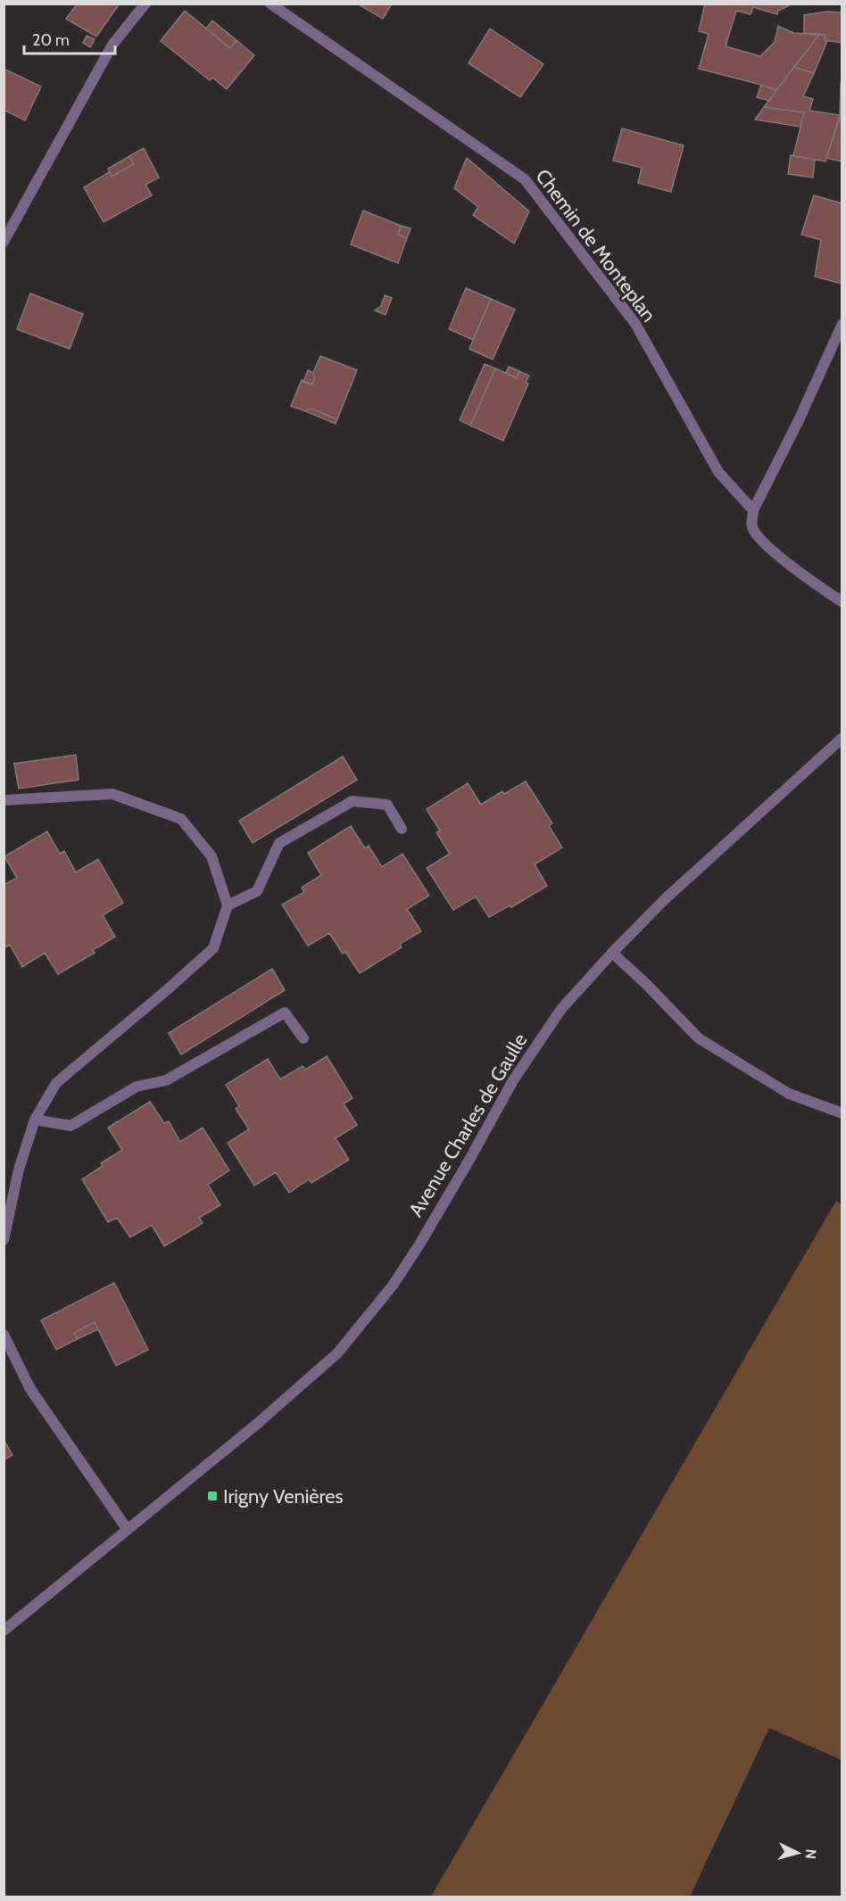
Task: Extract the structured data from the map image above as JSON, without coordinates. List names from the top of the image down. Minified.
{"streets":{"street":["Chemin de Monteplan","Avenue Charles de Gaulle"]},"places":{"transit":["Irigny Venières"]},"scale_bar":"20 m","north":"right"}
